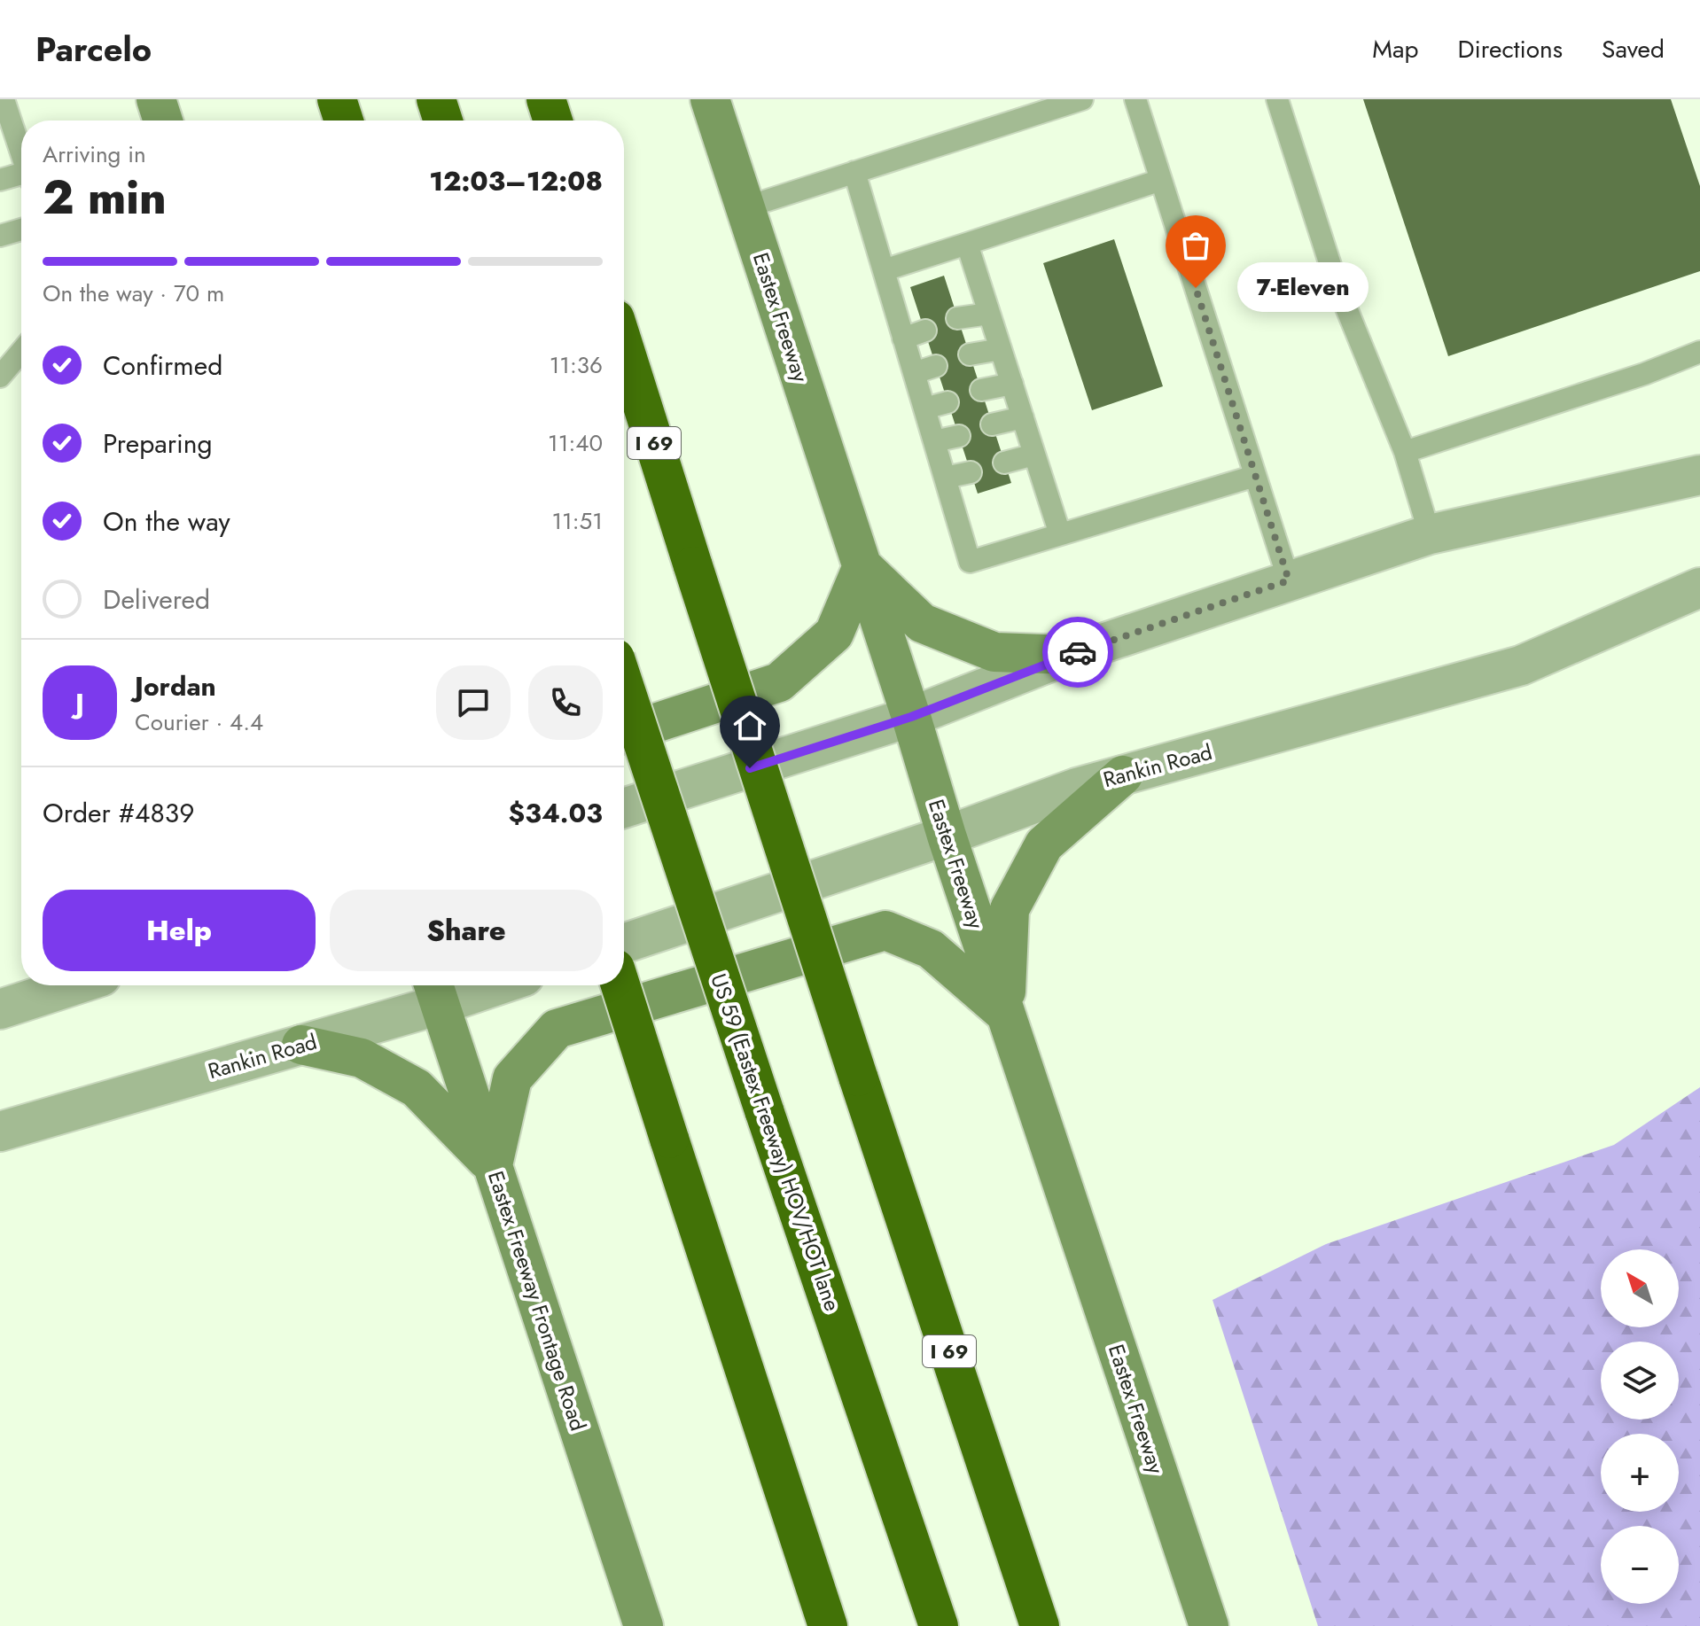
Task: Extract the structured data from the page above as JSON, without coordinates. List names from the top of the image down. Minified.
{"streets":{"highway":["I 69","US 59 (Eastex Freeway) HOV/HOT lane"],"main road":["Eastex Freeway","Eastex Freeway Frontage Road"],"street":["Rankin Road"]},"crossings":[["Eastex Freeway","Rankin Road"],["Rankin Road","Eastex Freeway Frontage Road"]],"places":["7-Eleven"],"north":"top left","page":{"header":"Parcelo","nav":["Map","Directions","Saved"],"heading":["2 min","Arriving in","12:03–12:08"],"panel":["Jordan","Courier · 4.4","Order #4839","$34.03"],"bar":"On the way · 70 m","bubble":"7-Eleven","list":[["Confirmed","11:36"],["Preparing","11:40"],["On the way","11:51"],"Delivered"],"round":"J","buttons":["Help","Share"],"map_buttons":["+","−"]}}
